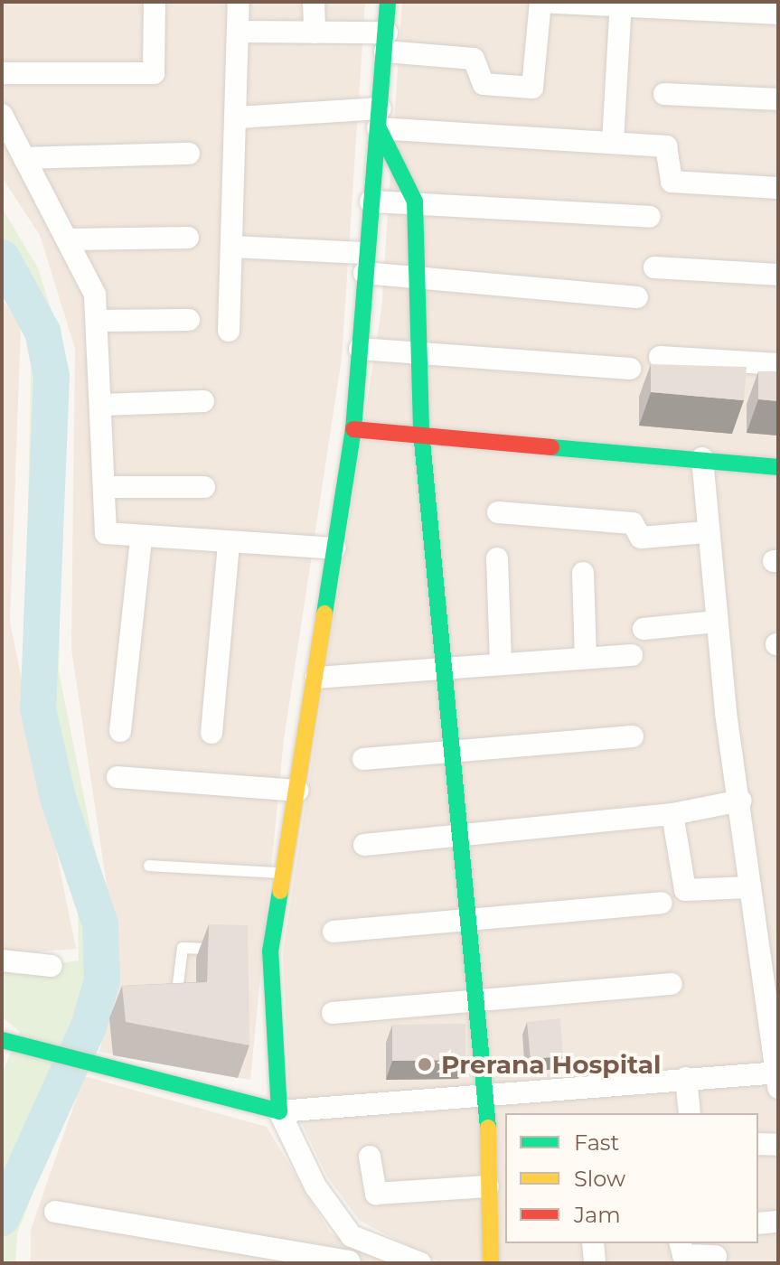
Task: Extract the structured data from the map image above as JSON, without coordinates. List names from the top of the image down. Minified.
{"places":["Prerana Hospital"],"legend":["Fast","Slow","Jam"]}
